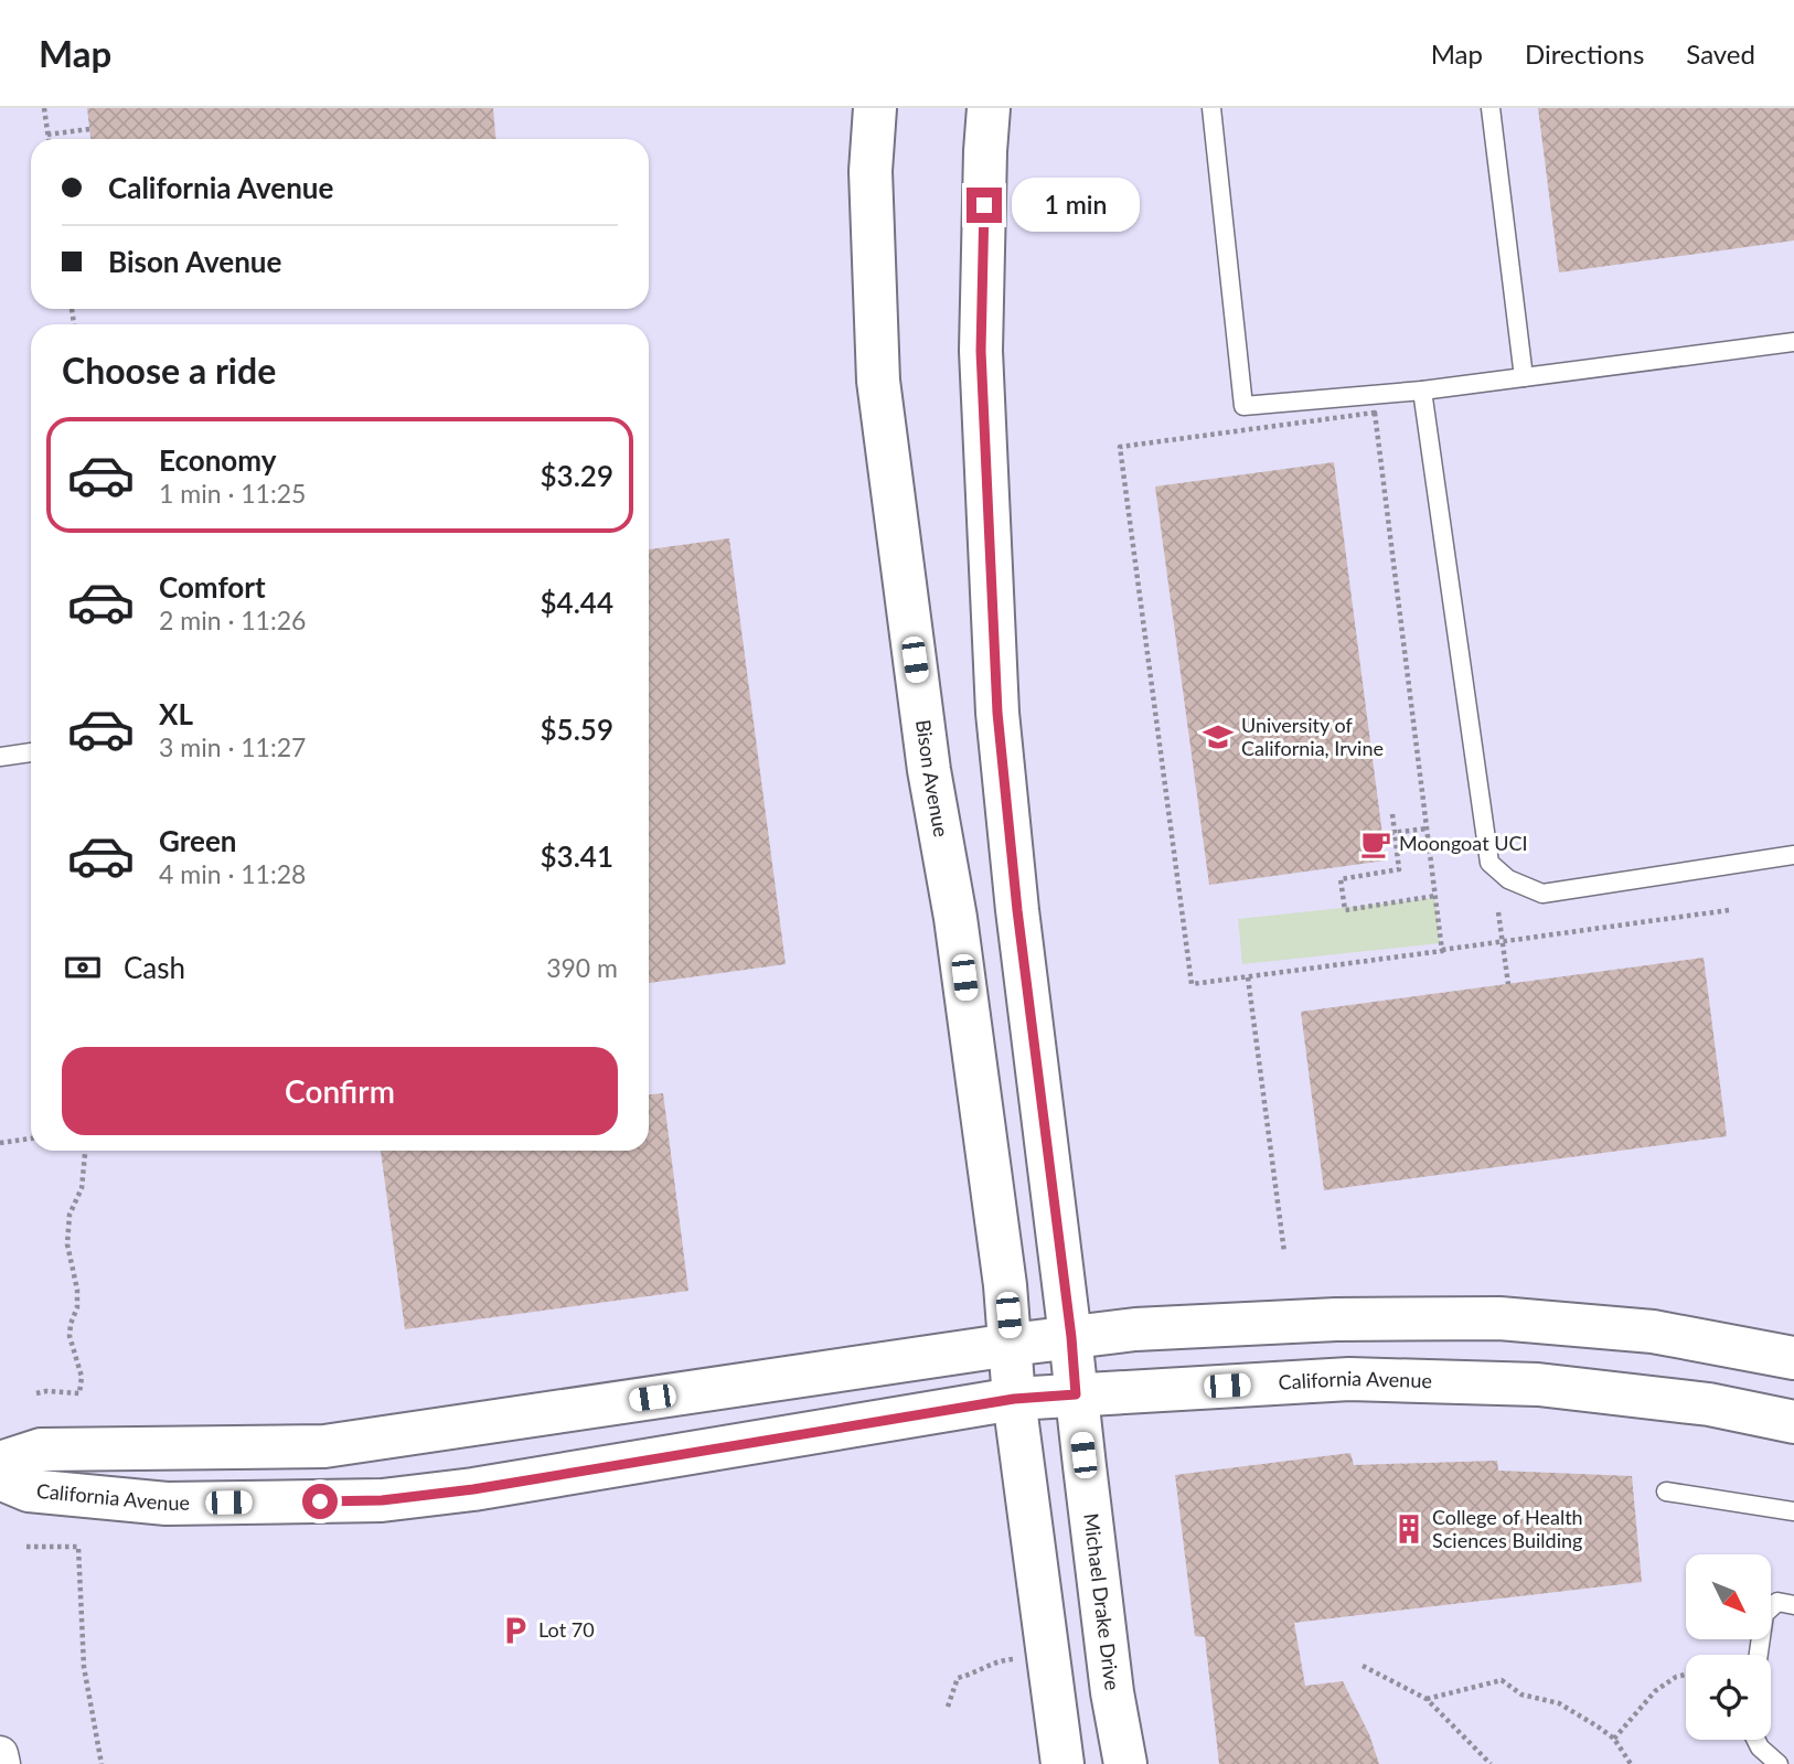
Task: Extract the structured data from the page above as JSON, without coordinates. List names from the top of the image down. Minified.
{"streets":{"street":["Bison Avenue","California Avenue","Michael Drake Drive"]},"crossings":[["Bison Avenue","California Avenue"],["California Avenue","Michael Drake Drive"]],"places":{"school or university":["University of California, Irvine"],"cafe":["Moongoat UCI"],"building":["College of Health Sciences Building"],"parking":["Lot 70"]},"north":"bottom right","page":{"header":"Map","nav":["Map","Directions","Saved"],"banner":["California Avenue","Bison Avenue"],"bubble":"1 min","heading":"Choose a ride","list":[{"name":"Economy","note":"1 min · 11:25","value":"$3.29"},{"name":"Comfort","note":"2 min · 11:26","value":"$4.44"},{"name":"XL","note":"3 min · 11:27","value":"$5.59"},{"name":"Green","note":"4 min · 11:28","value":"$3.41"}],"pay":["Cash","390 m"],"buttons":"Confirm"}}
